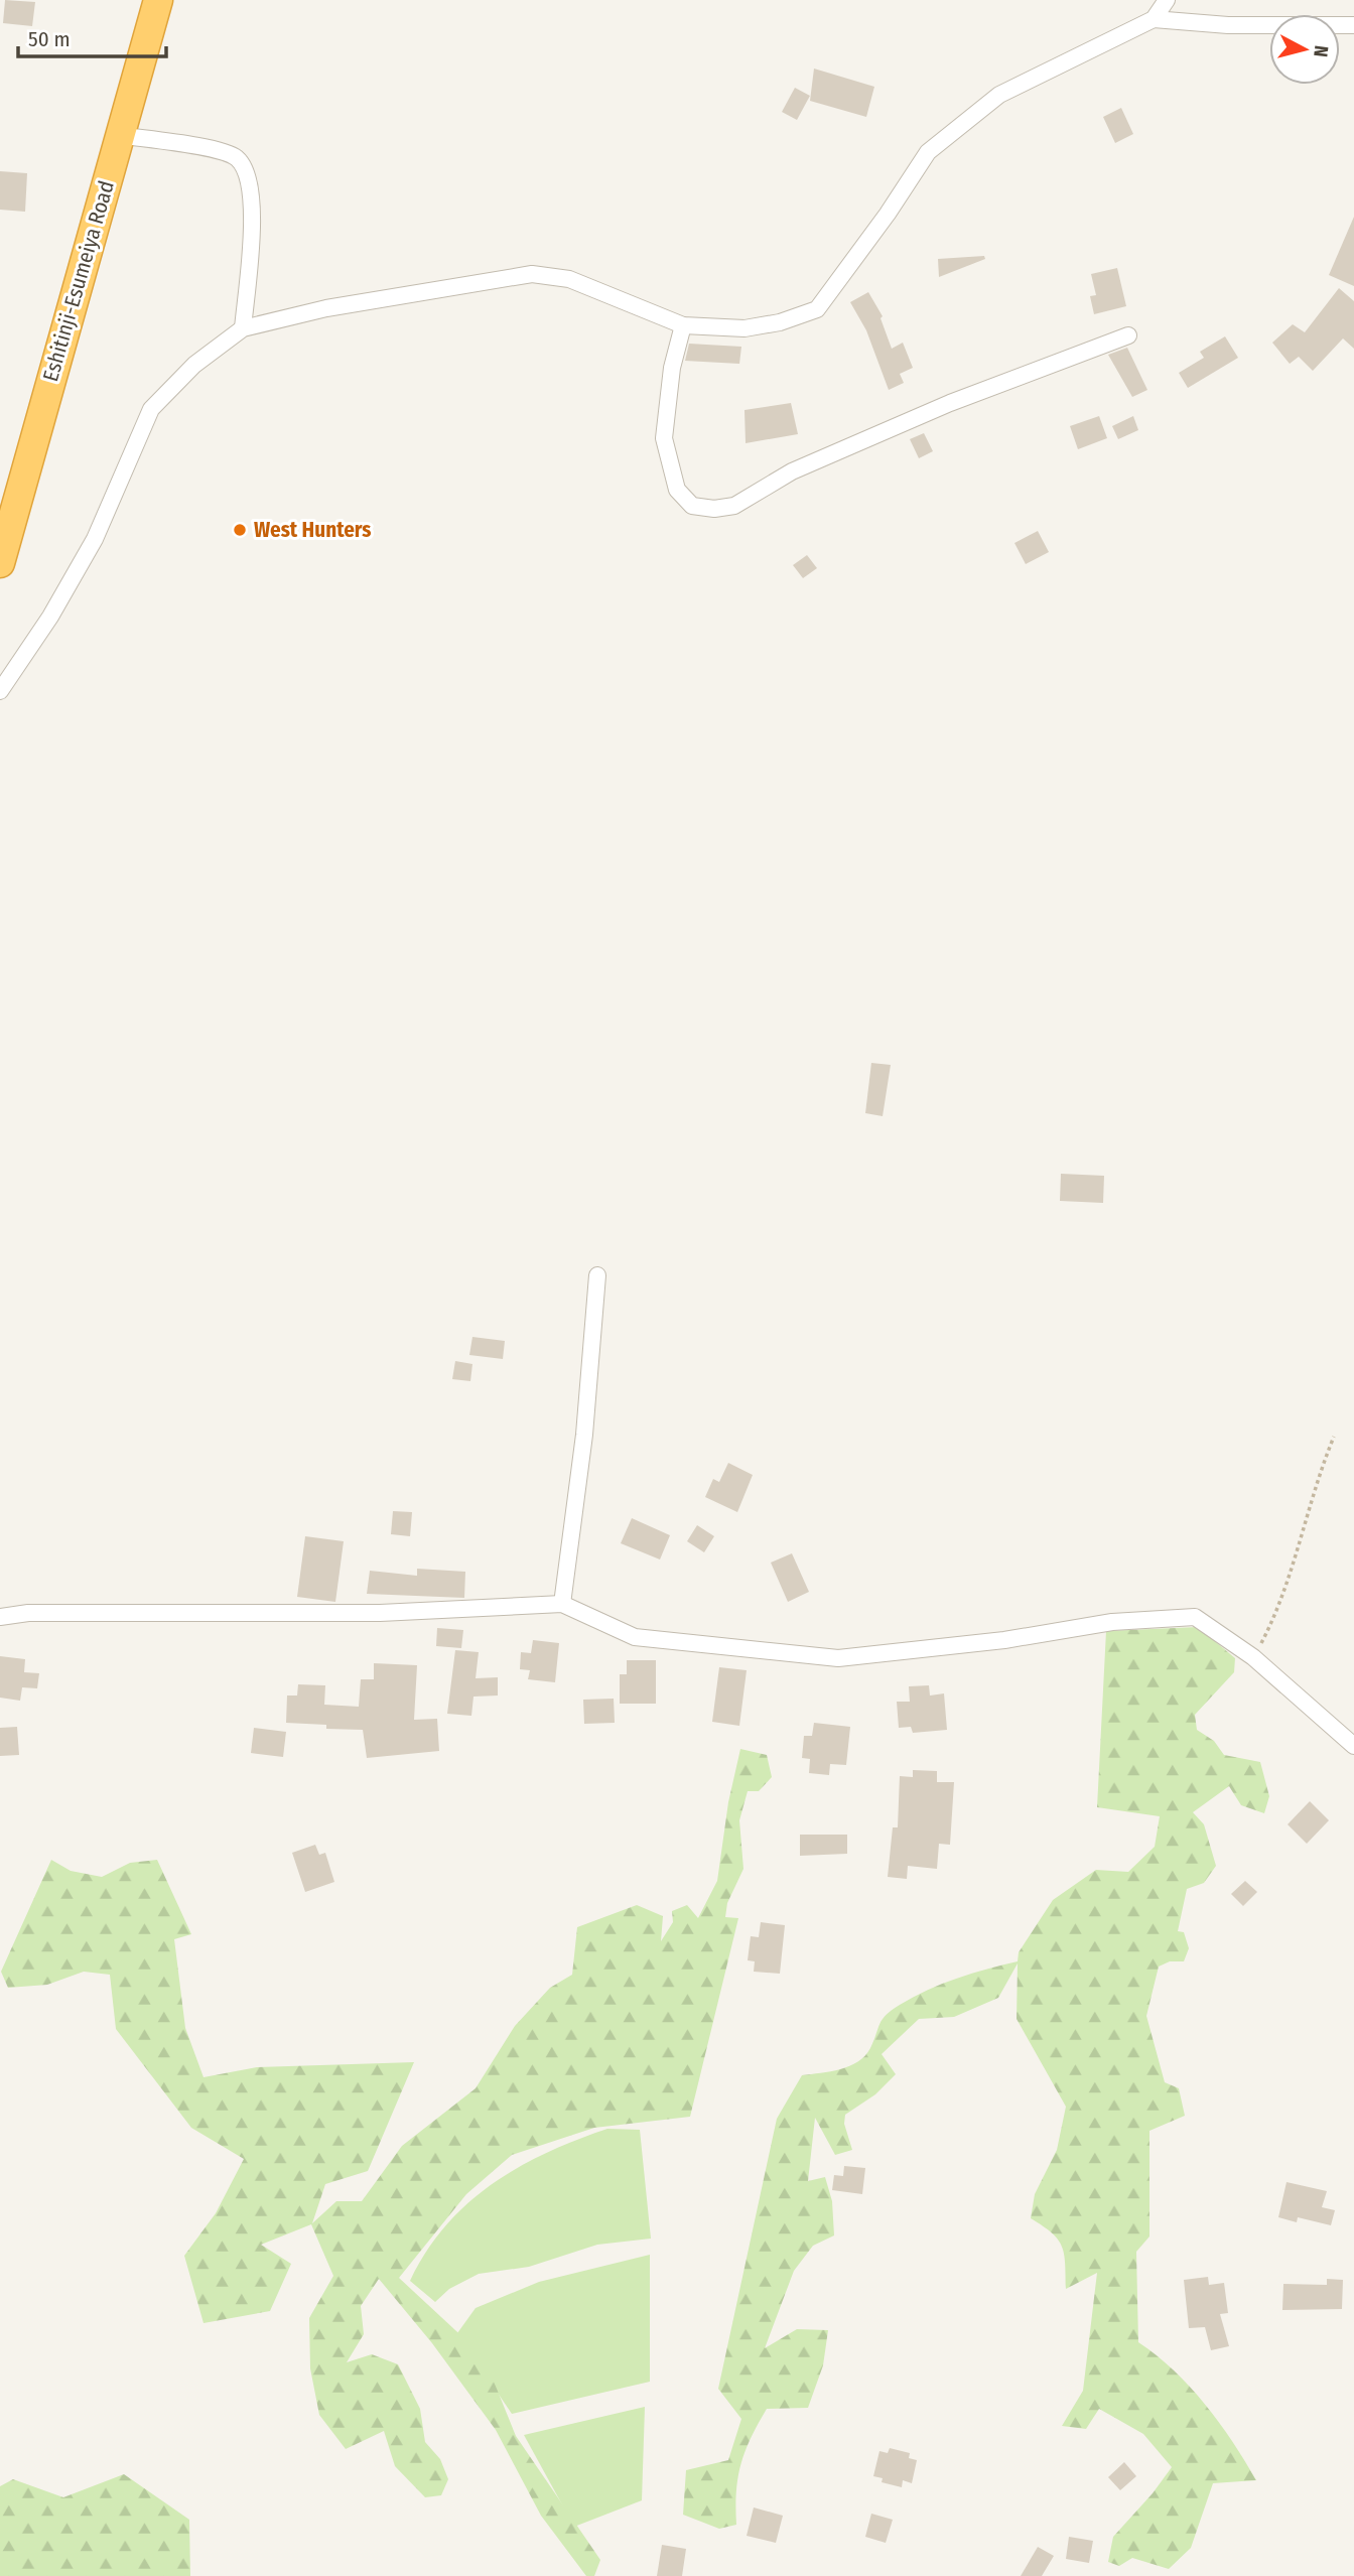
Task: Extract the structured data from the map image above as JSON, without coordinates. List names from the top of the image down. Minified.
{"streets":{"highway":["Eshitinji-Esumeiya Road"]},"places":["West Hunters"],"scale_bar":"50 m","north":"right"}
